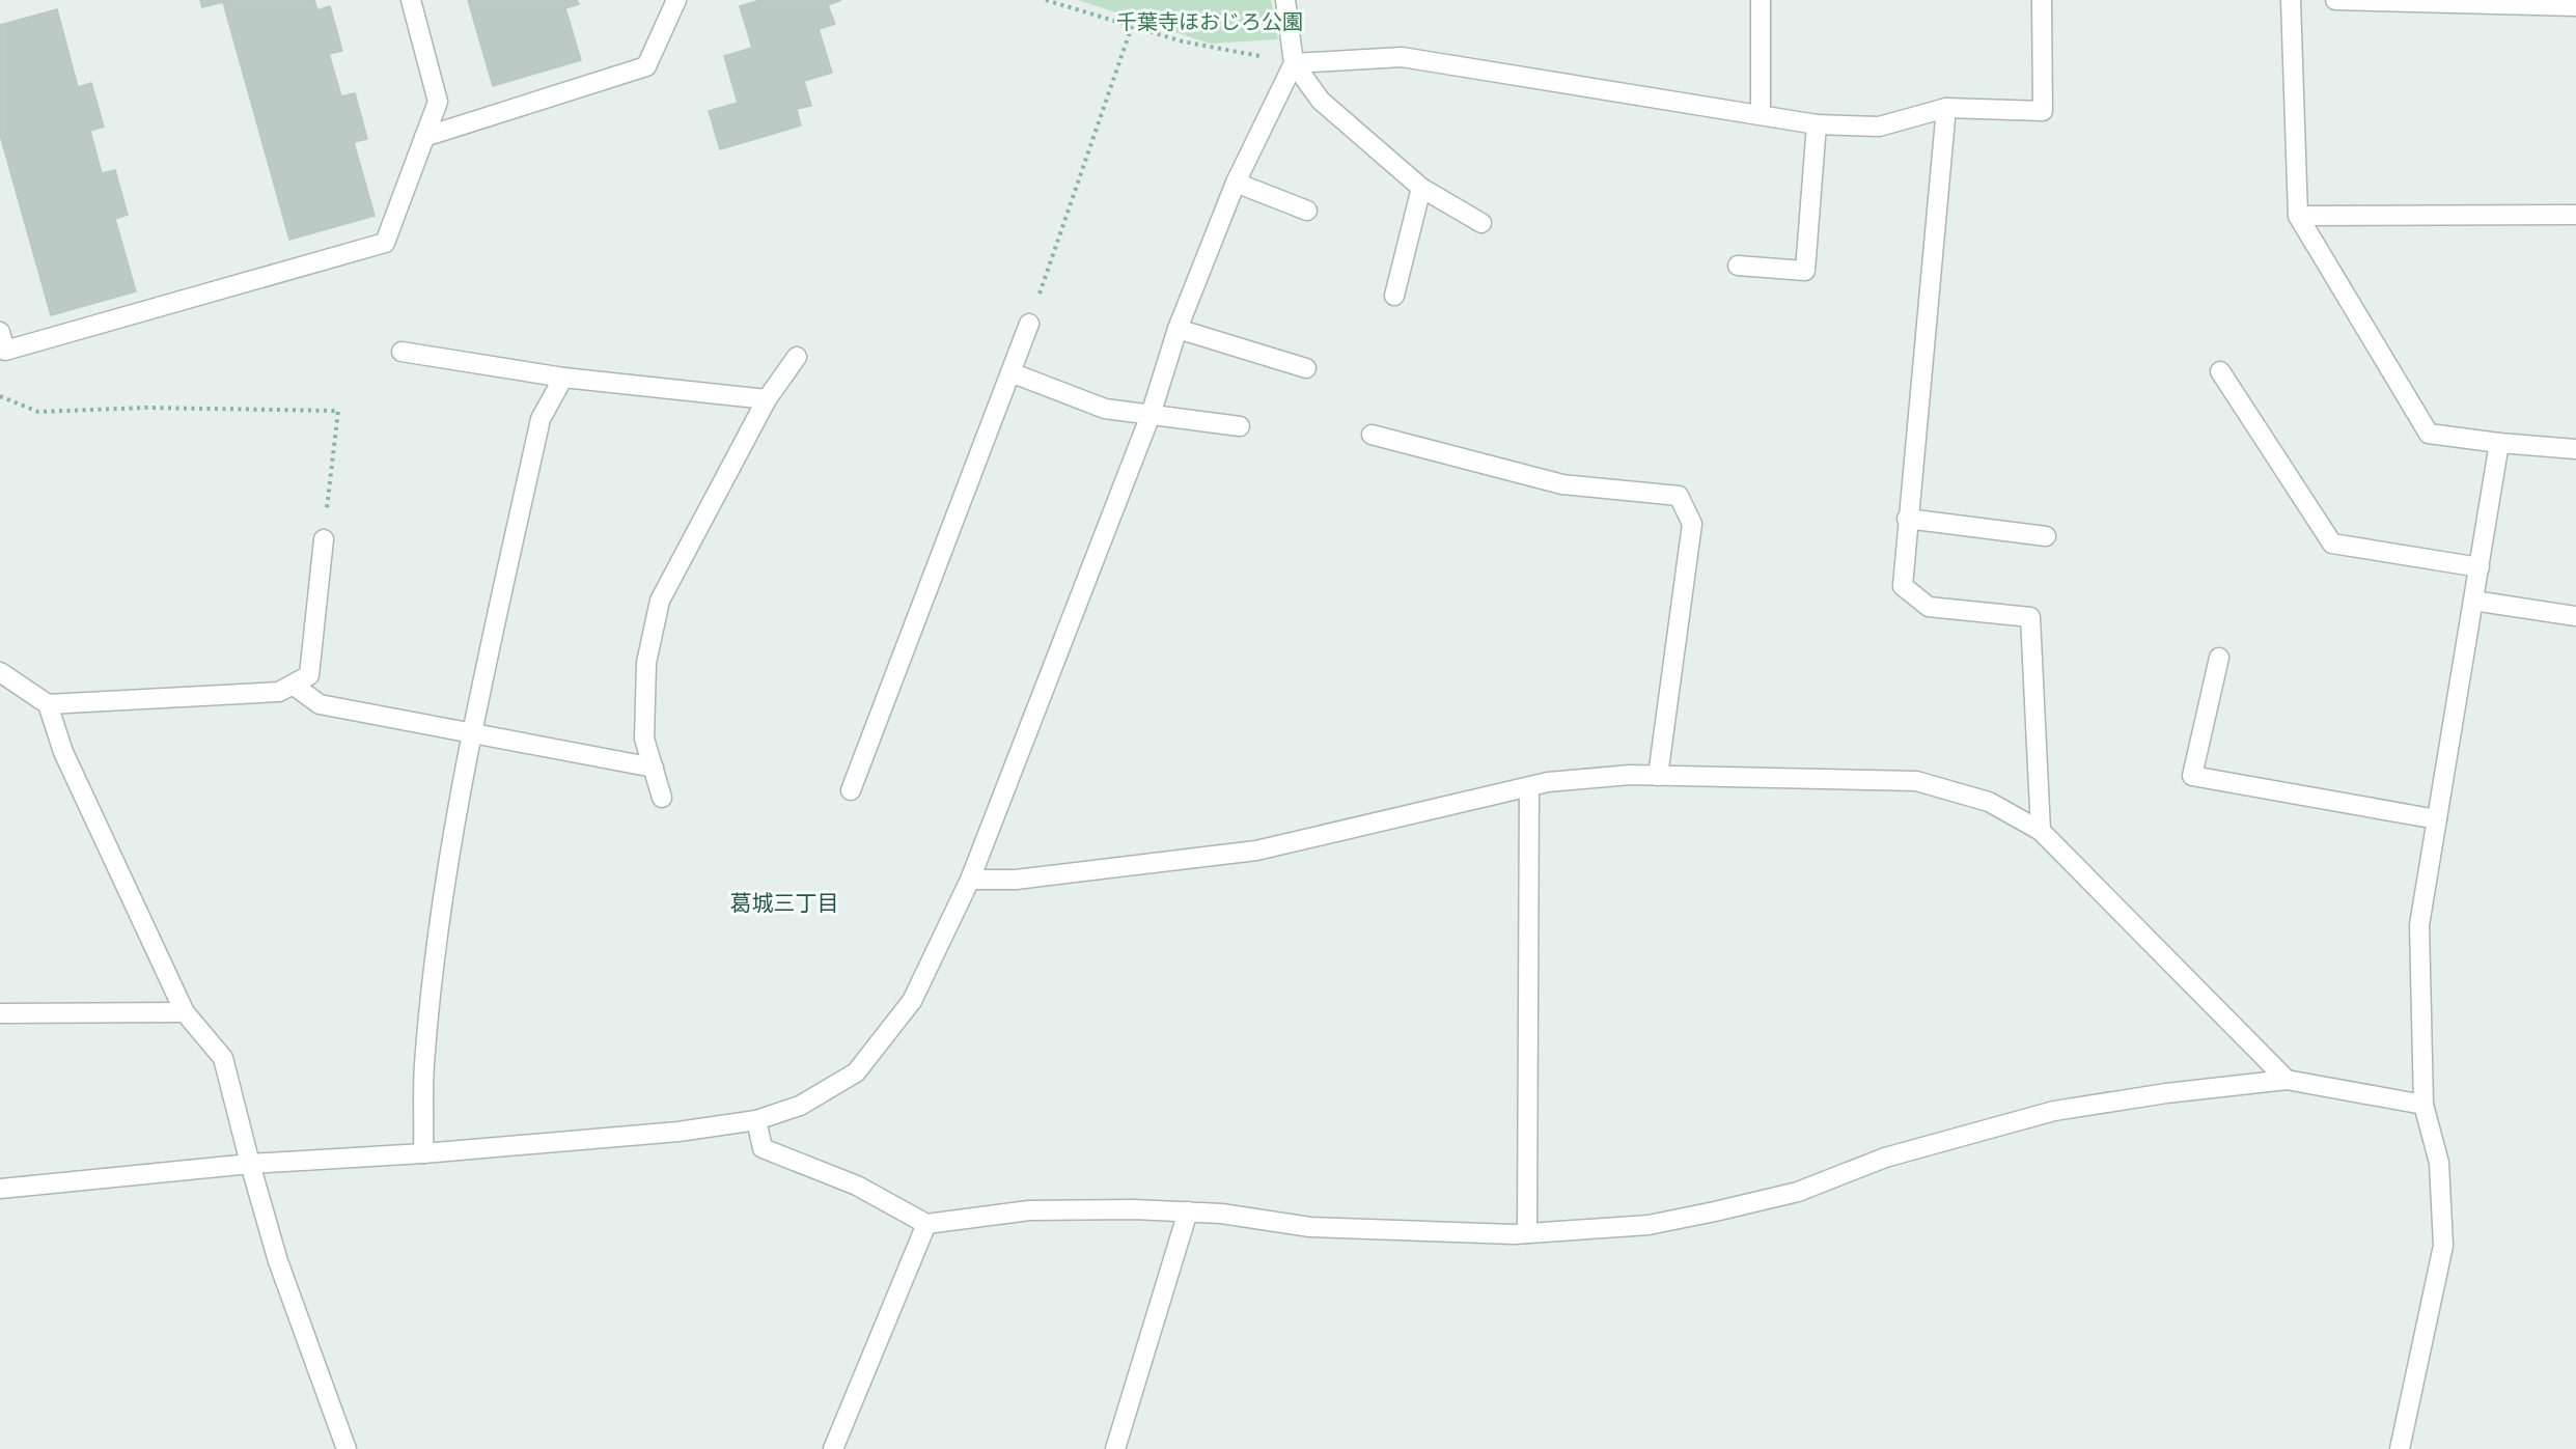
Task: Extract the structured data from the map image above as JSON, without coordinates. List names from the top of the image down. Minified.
{"districts":["葛城三丁目"],"parks":["千葉寺ほおじろ公園"]}
